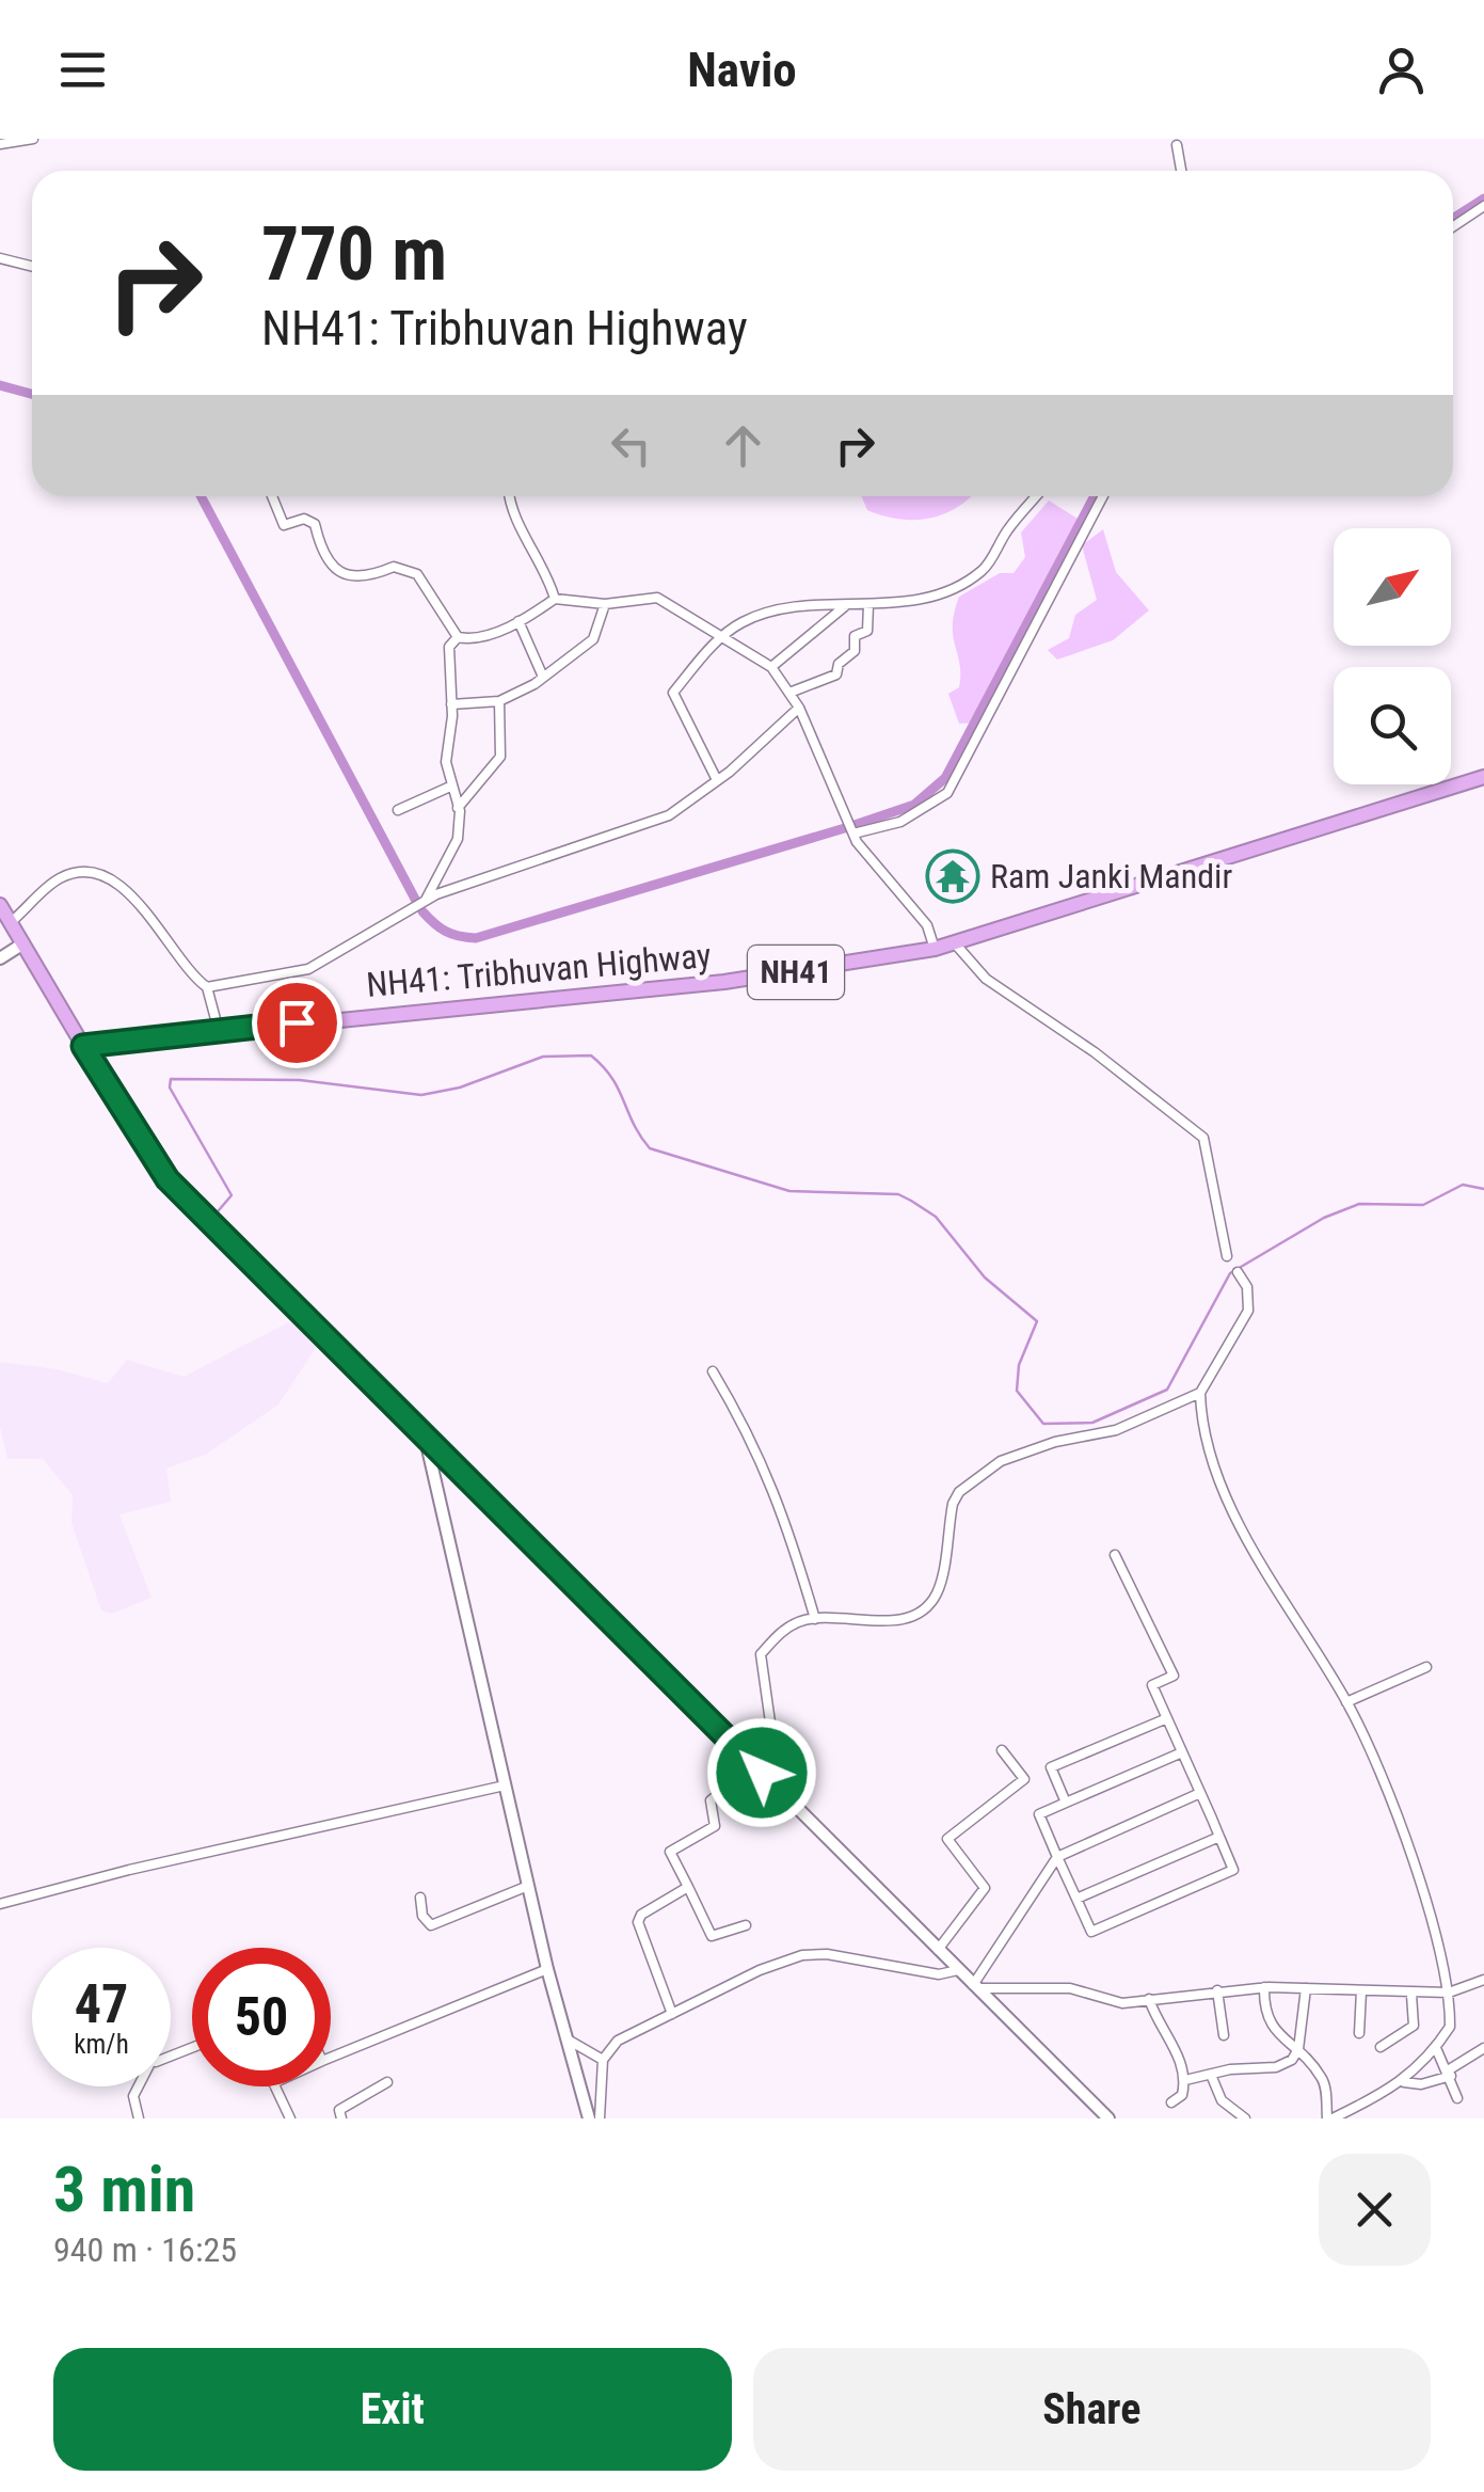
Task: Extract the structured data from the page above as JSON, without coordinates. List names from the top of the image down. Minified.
{"streets":{"highway":["NH41: Tribhuvan Highway","NH41"]},"places":{"temple":["Ram Janki Mandir"]},"north":"top right","page":{"header":"Navio","turn":["770 m","NH41: Tribhuvan Highway"],"speed":"47 km/h","limit":"50","heading":["3 min","940 m · 16:25"],"buttons":["Exit","Share"]}}
